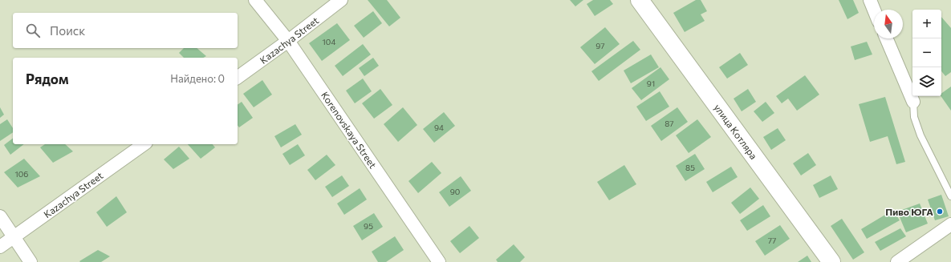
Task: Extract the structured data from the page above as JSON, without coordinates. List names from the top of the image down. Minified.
{"streets":{"main road":["улица Котляра"],"street":["Kazachya Street","Korenovskaya Street"]},"crossings":[["Kazachya Street","Korenovskaya Street"]],"places":["Пиво ЮГА"],"house_numbers":["104","97","91","87","94","85","106","90","95","77"],"north":"top","page":{"map_buttons":["+","−"],"search":"Поиск","heading":["Рядом","Найдено: 0"]}}
